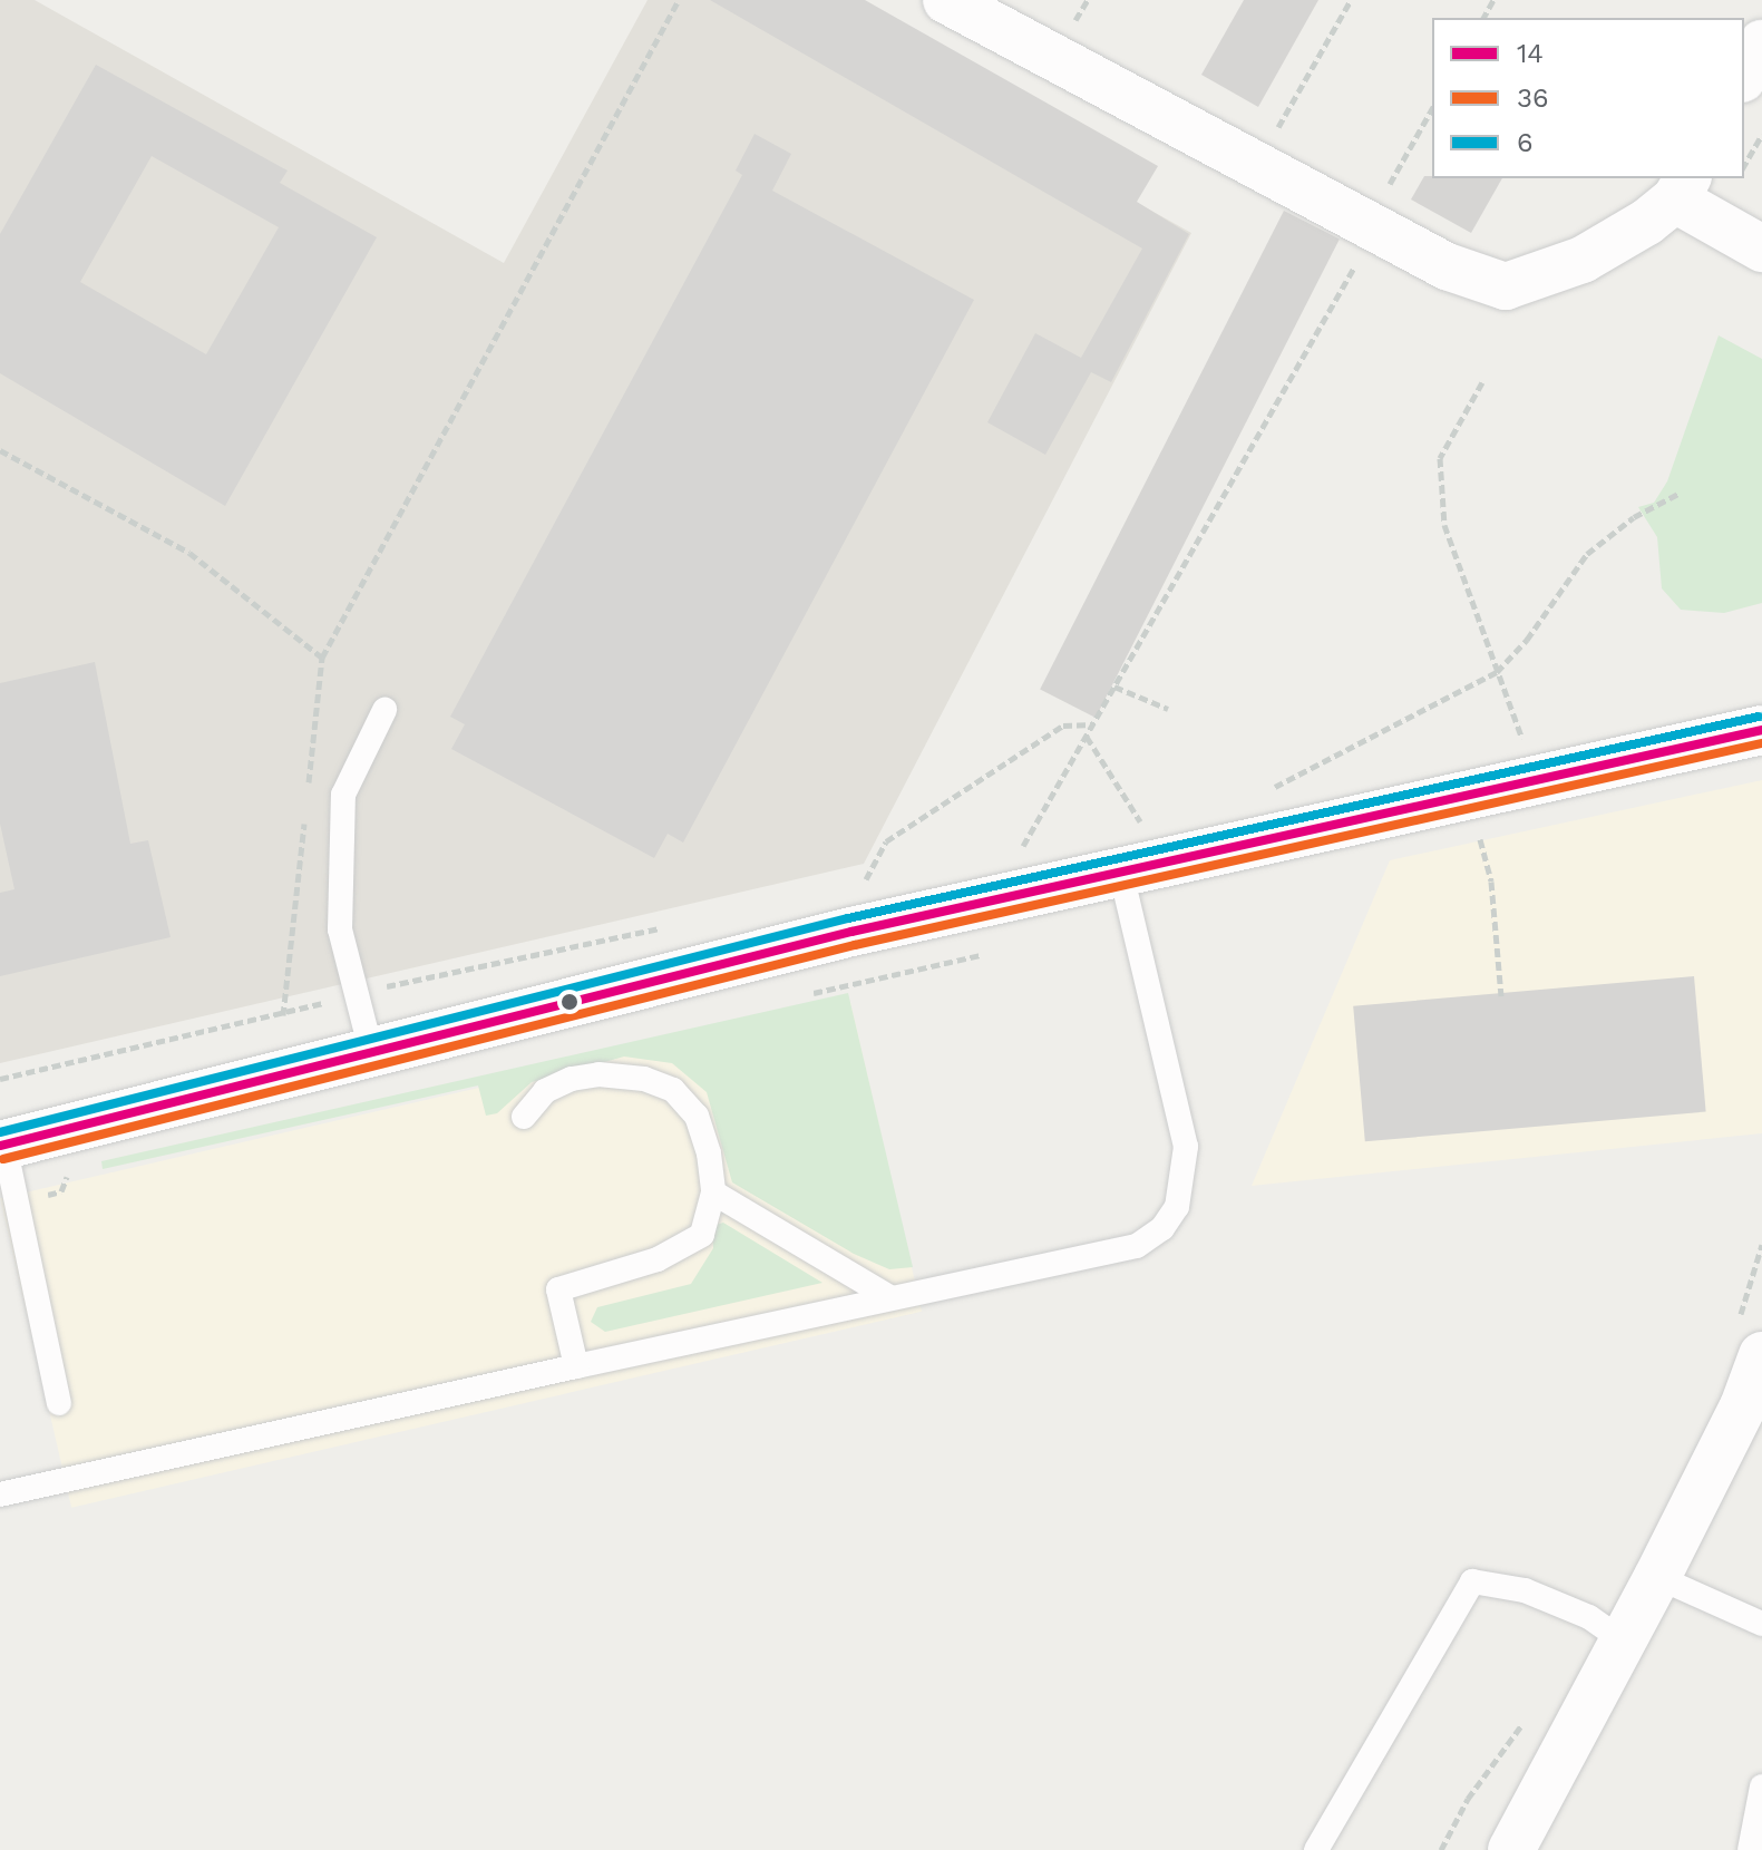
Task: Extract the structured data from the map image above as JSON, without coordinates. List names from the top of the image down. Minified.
{"lines":["transit line 6","transit line 14","transit line 36"],"legend":["14","36","6"]}
